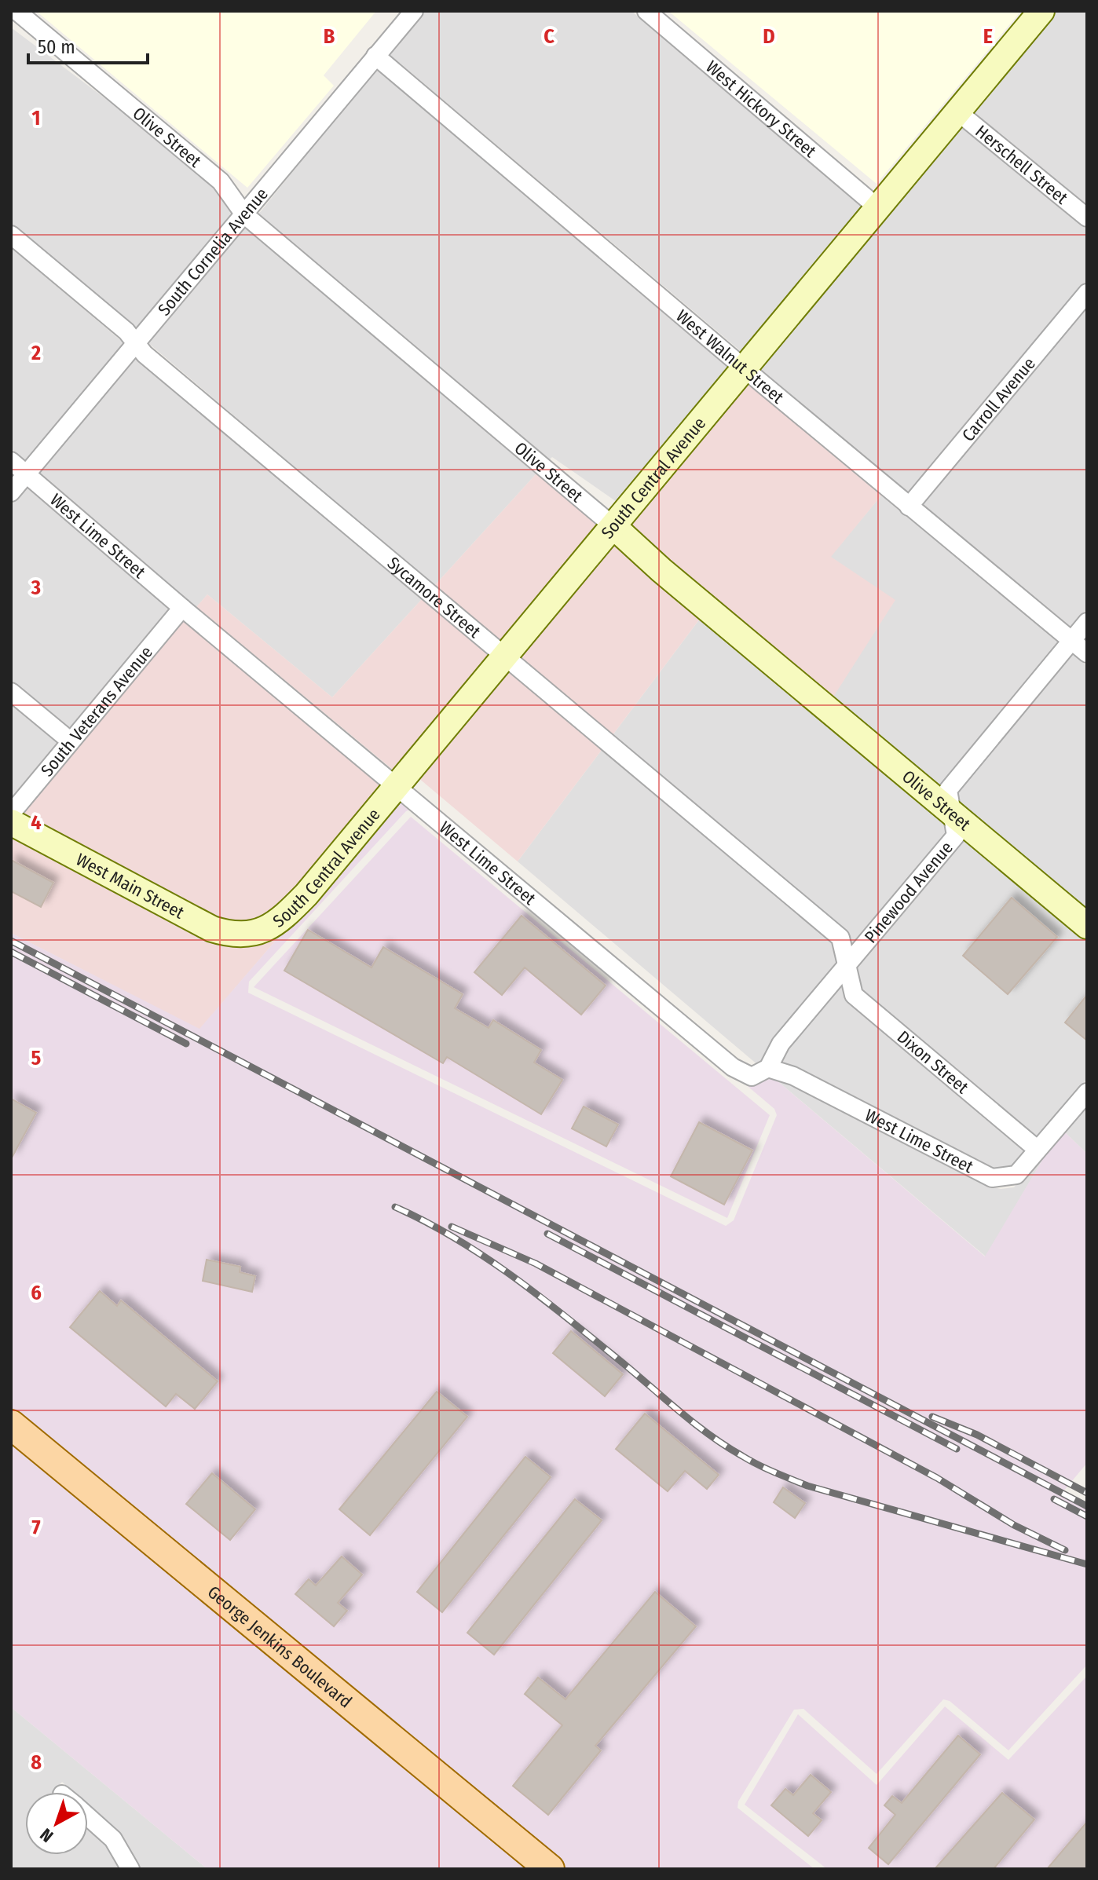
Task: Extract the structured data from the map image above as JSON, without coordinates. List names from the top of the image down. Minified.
{"streets":{"main road":["Olive Street","South Central Avenue","West Main Street","George Jenkins Boulevard"],"street":["West Hickory Street","Herschell Street","South Cornelia Avenue","West Walnut Street","Carroll Avenue","West Lime Street","Sycamore Street","South Veterans Avenue","Pinewood Avenue","Dixon Street"]},"crossings":[["West Hickory Street","South Central Avenue"],["Olive Street","South Cornelia Avenue"],["Olive Street","South Central Avenue"],["Olive Street","Pinewood Avenue"],["Herschell Street","South Central Avenue"],["South Cornelia Avenue","West Walnut Street"],["South Cornelia Avenue","West Lime Street"],["South Cornelia Avenue","Sycamore Street"],["West Walnut Street","Carroll Avenue"],["West Walnut Street","South Central Avenue"],["West Walnut Street","Pinewood Avenue"],["South Central Avenue","West Lime Street"],["South Central Avenue","Sycamore Street"],["South Central Avenue","West Main Street"],["West Lime Street","South Veterans Avenue"],["West Lime Street","Pinewood Avenue"],["West Lime Street","Dixon Street"],["Sycamore Street","Pinewood Avenue"],["Sycamore Street","Dixon Street"],["Pinewood Avenue","Dixon Street"]],"scale_bar":"50 m","north":"bottom left","grid":{"columns":["B","C","D","E"],"rows":["1","2","3","4","5","6","7","8"]}}
